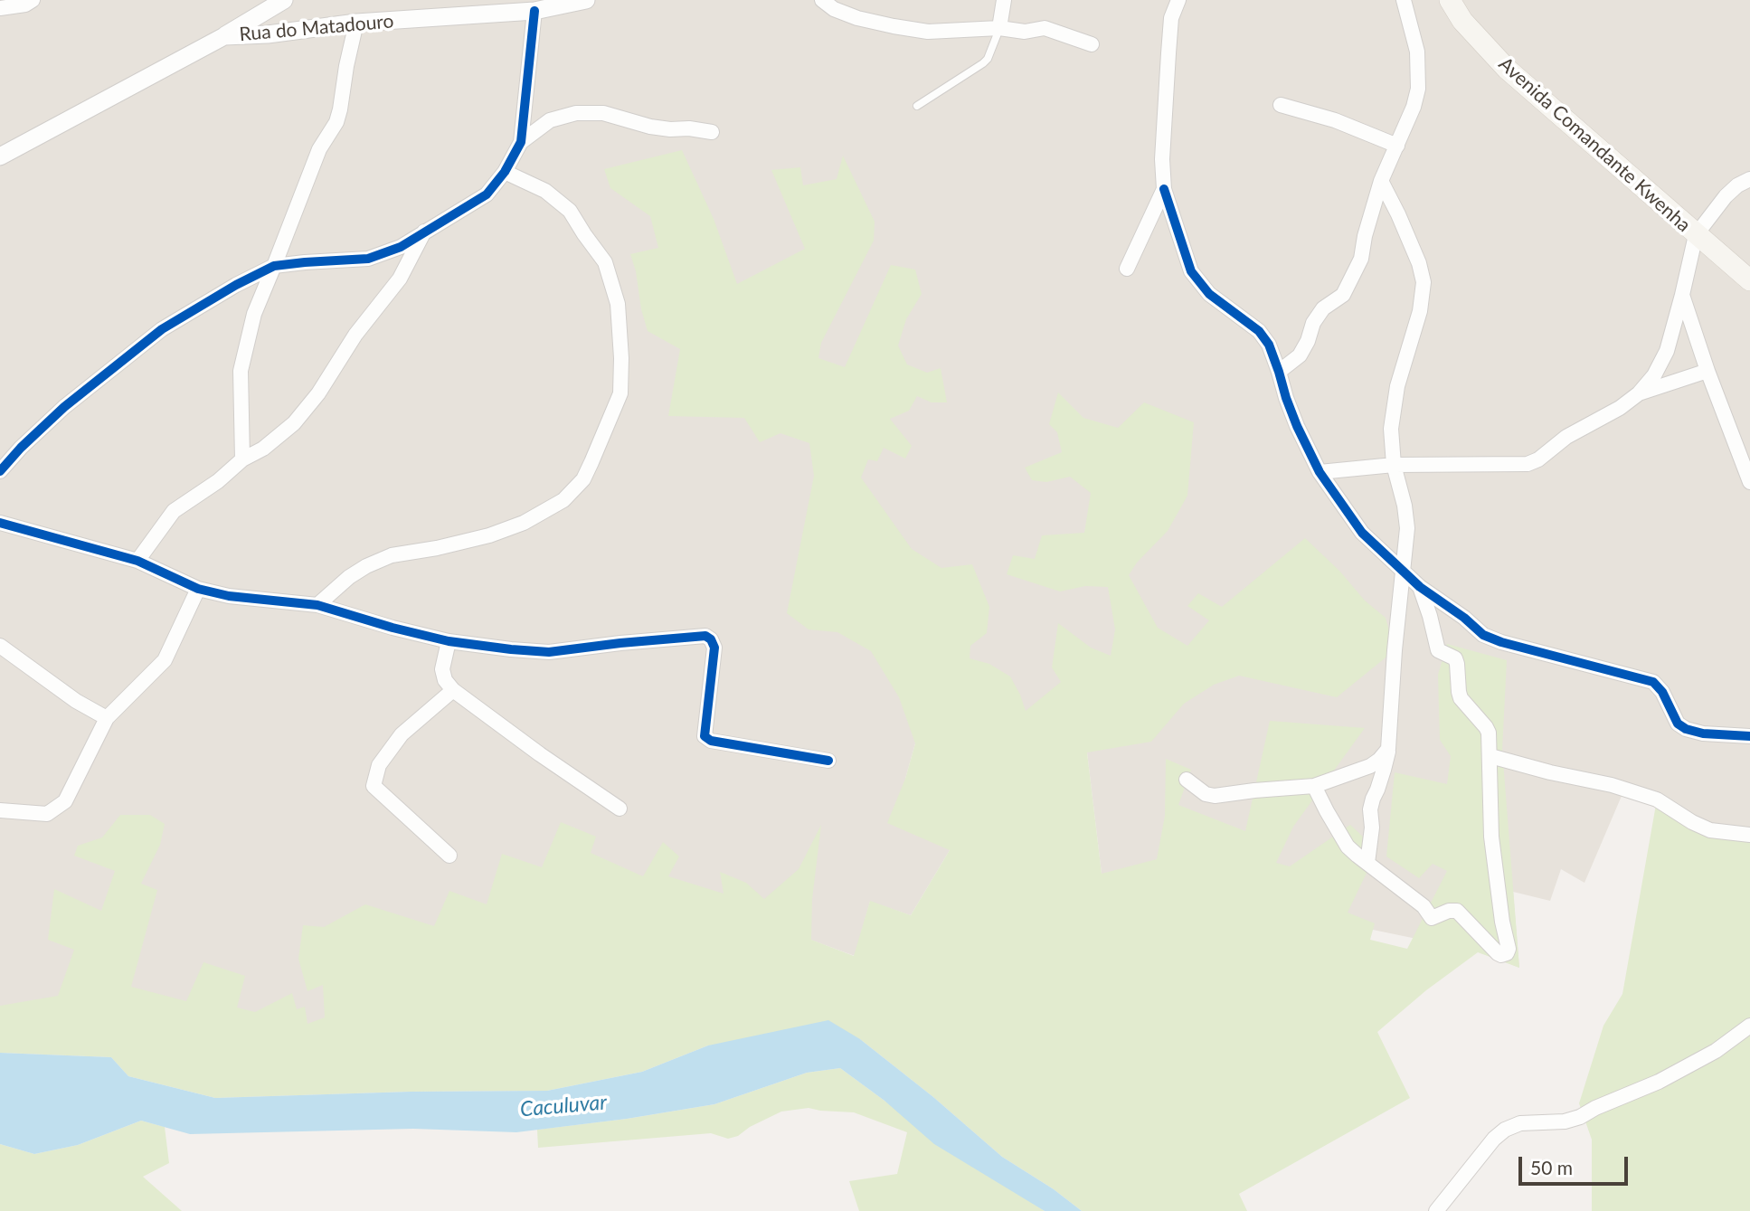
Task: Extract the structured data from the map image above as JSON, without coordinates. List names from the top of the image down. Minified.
{"streets":{"main road":["Avenida Comandante Kwenha"],"street":["Rua do Matadouro"]},"water":["Caculuvar"],"scale_bar":"50 m"}
